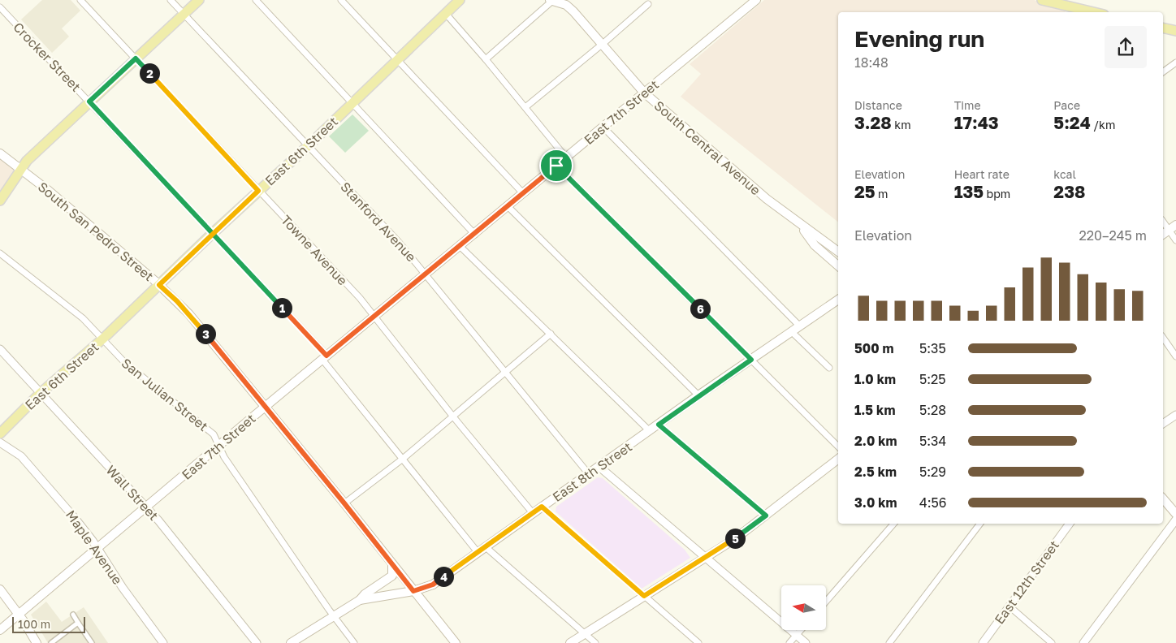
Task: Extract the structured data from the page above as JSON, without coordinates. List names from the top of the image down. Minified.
{"streets":{"main road":["East 7th Street","South Central Avenue","East 6th Street","South San Pedro Street","East 8th Street"],"street":["Crocker Street","Stanford Avenue","Towne Avenue","San Julian Street","Wall Street","Maple Avenue","East 12th Street"]},"crossings":[["Crocker Street","East 7th Street"],["Crocker Street","East 6th Street"],["Crocker Street","East 8th Street"],["East 7th Street","South Central Avenue"],["East 7th Street","Stanford Avenue"],["East 7th Street","South San Pedro Street"],["East 7th Street","Towne Avenue"],["East 7th Street","San Julian Street"],["East 7th Street","Wall Street"],["East 7th Street","Maple Avenue"],["East 6th Street","Stanford Avenue"],["East 6th Street","South San Pedro Street"],["East 6th Street","Towne Avenue"],["East 6th Street","San Julian Street"],["East 6th Street","Wall Street"],["Stanford Avenue","East 8th Street"],["Towne Avenue","East 8th Street"],["San Julian Street","East 8th Street"]],"scale_bar":"100 m","north":"left","page":{"heading":["Evening run","18:48"],"pins":["2","1","6","3","5","4"],"stats":[["Distance","3.28 km"],["Time","17:43"],["Pace","5:24 /km"],["Elevation","25 m"],["Heart rate","135 bpm"],["kcal","238"]],"chart":["Elevation","220–245 m"],"list":[{"name":"500 m","note":"5:35"},{"name":"1.0 km","note":"5:25"},{"name":"1.5 km","note":"5:28"},{"name":"2.0 km","note":"5:34"},{"name":"2.5 km","note":"5:29"},{"name":"3.0 km","note":"4:56"}],"scale":"100 m"}}
